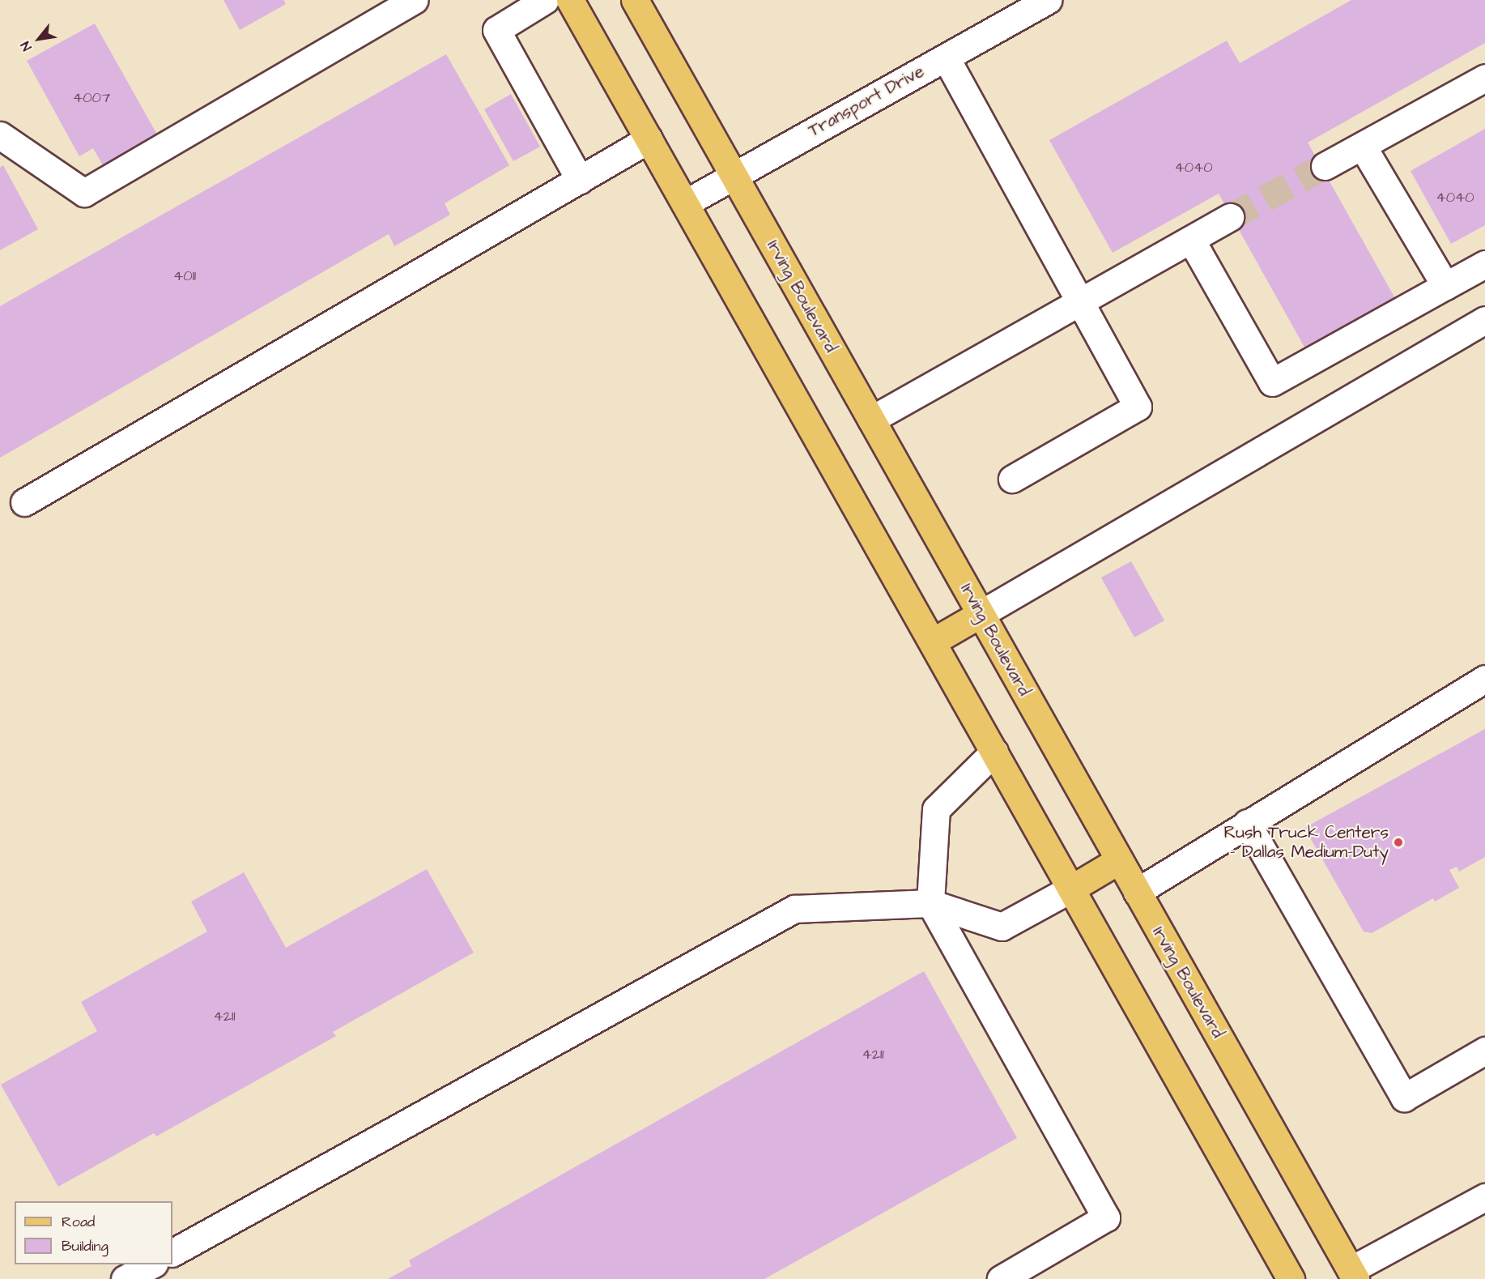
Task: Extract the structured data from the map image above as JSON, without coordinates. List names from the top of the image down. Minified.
{"streets":{"main road":["Irving Boulevard"],"street":["Transport Drive"]},"crossings":[["Transport Drive","Irving Boulevard"]],"places":["Rush Truck Centers – Dallas Medium-Duty"],"house_numbers":["4007","4040","4040","4011","4211","4211"],"legend":["Road","Building"],"north":"bottom left"}
